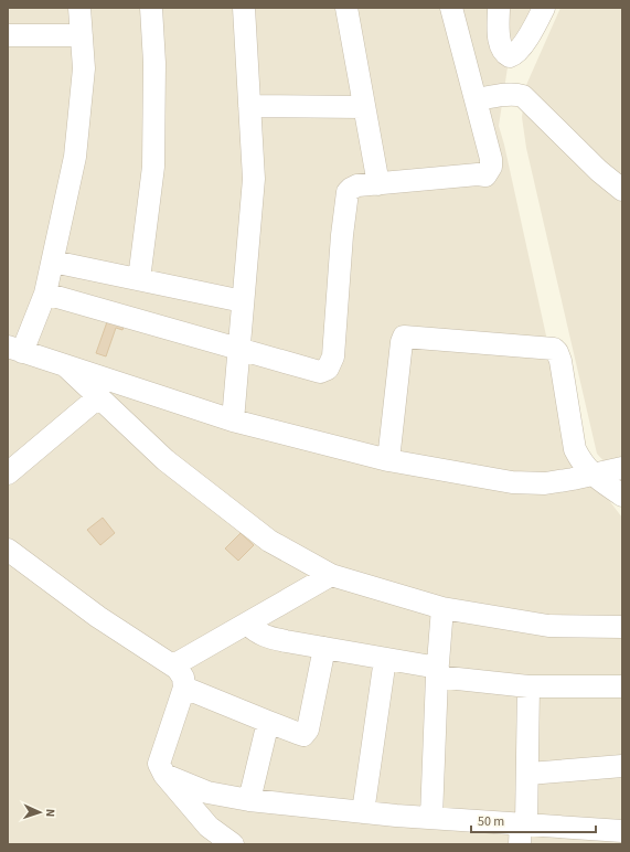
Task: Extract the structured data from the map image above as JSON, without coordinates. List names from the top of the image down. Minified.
{"scale_bar":"50 m","north":"right"}
